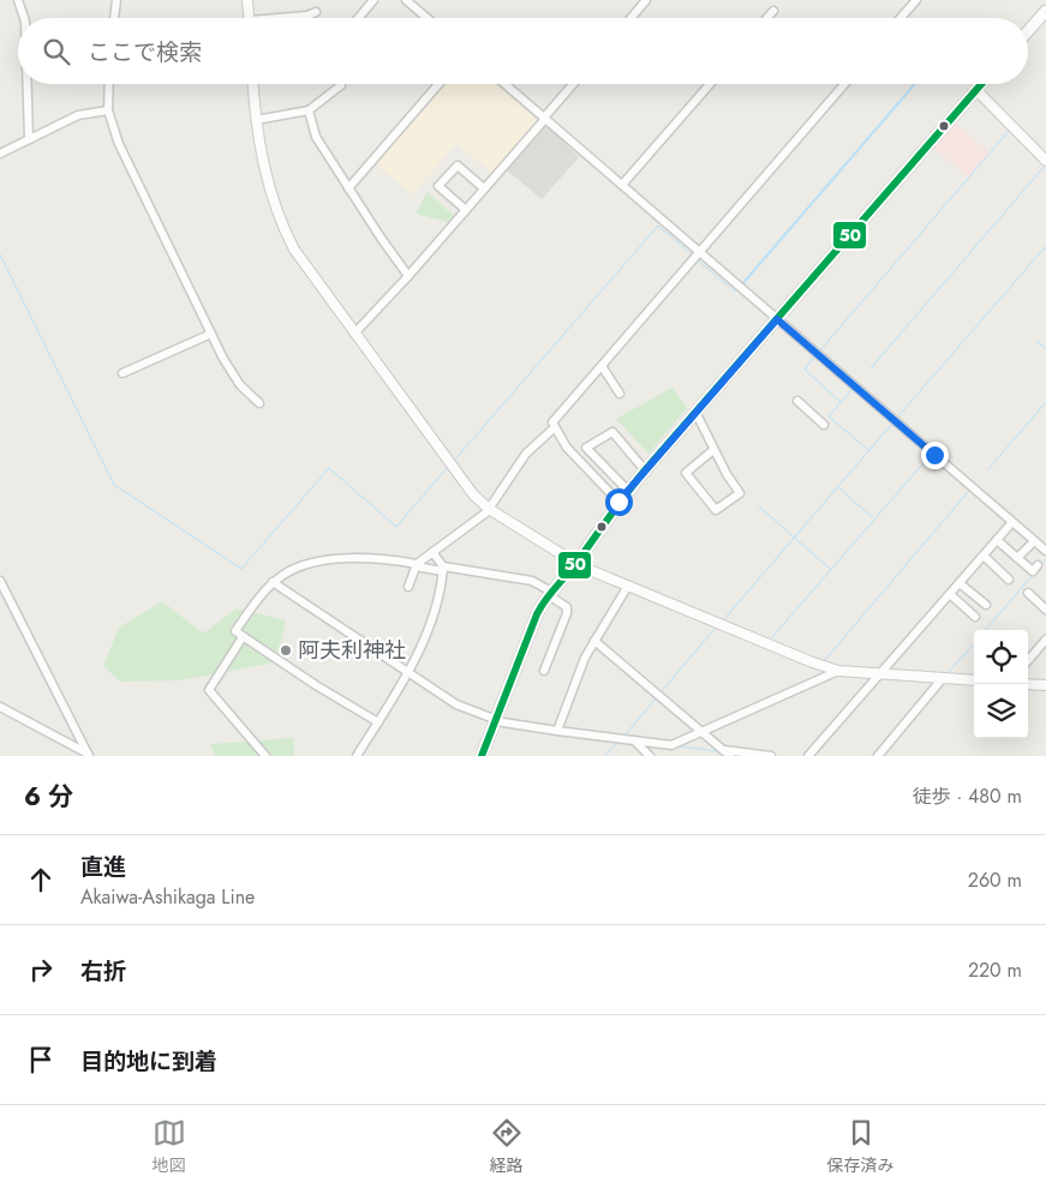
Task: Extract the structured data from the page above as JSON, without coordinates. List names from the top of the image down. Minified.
{"places":["阿夫利神社"],"lines":["transit line 50"],"page":{"search":"ここで検索","heading":["6 分","徒歩 · 480 m"],"list":[["直進","Akaiwa-Ashikaga Line","260 m"],["右折","220 m"],"目的地に到着"],"nav":["地図","経路","保存済み"]}}
